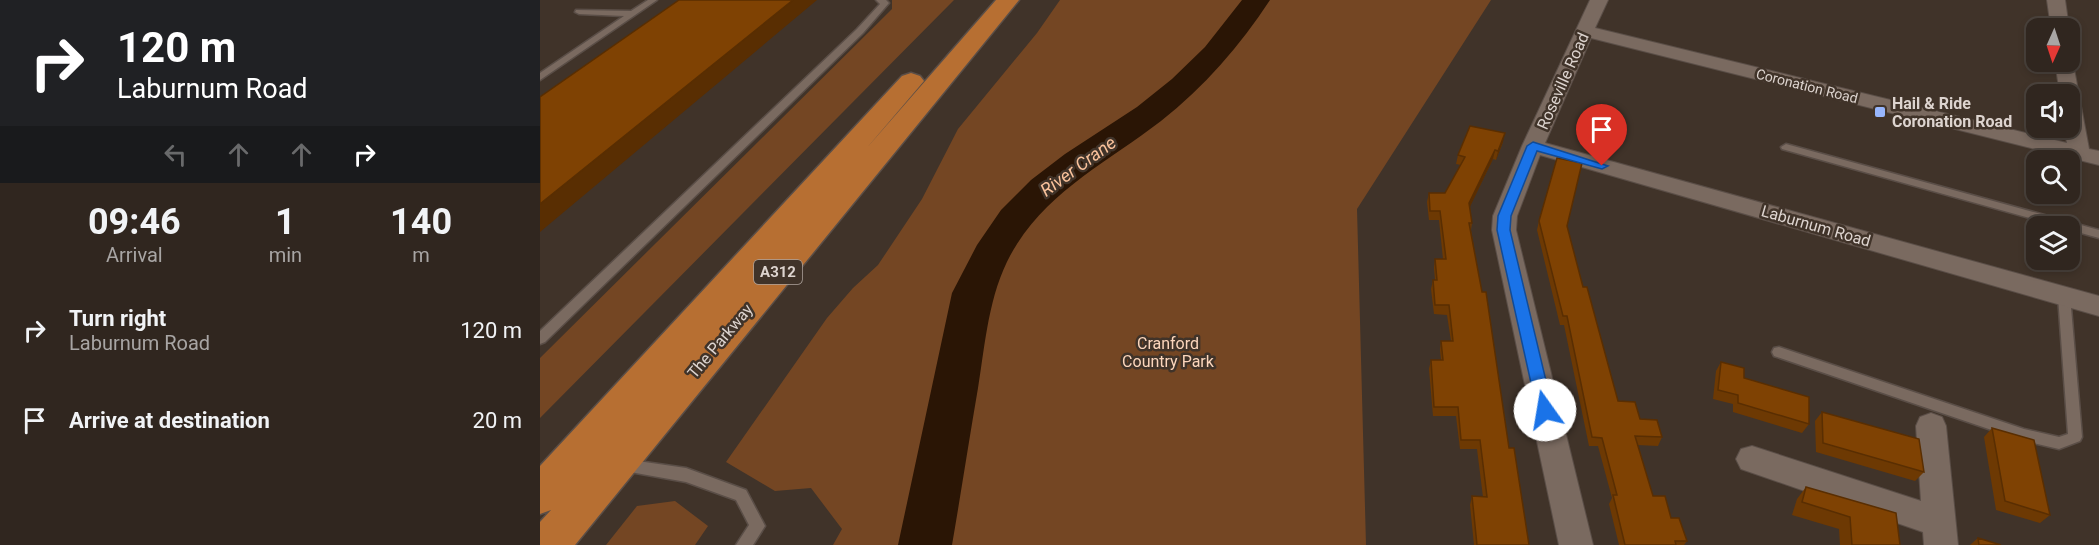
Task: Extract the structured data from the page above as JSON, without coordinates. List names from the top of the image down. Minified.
{"streets":{"highway":["A312","The Parkway"],"street":["Roseville Road","Coronation Road","Laburnum Road"]},"crossings":[["Roseville Road","Coronation Road"],["Roseville Road","Laburnum Road"]],"water":["River Crane"],"parks":["Cranford Country Park"],"places":{"transit":["Hail & Ride Coronation Road"]},"north":"bottom","page":{"turn":["120 m","Laburnum Road"],"eta":["09:46","Arrival","1","min","140","m"],"list":[{"name":"Turn right","note":"Laburnum Road","value":"120 m"},{"name":"Arrive at destination","value":"20 m"}]}}
